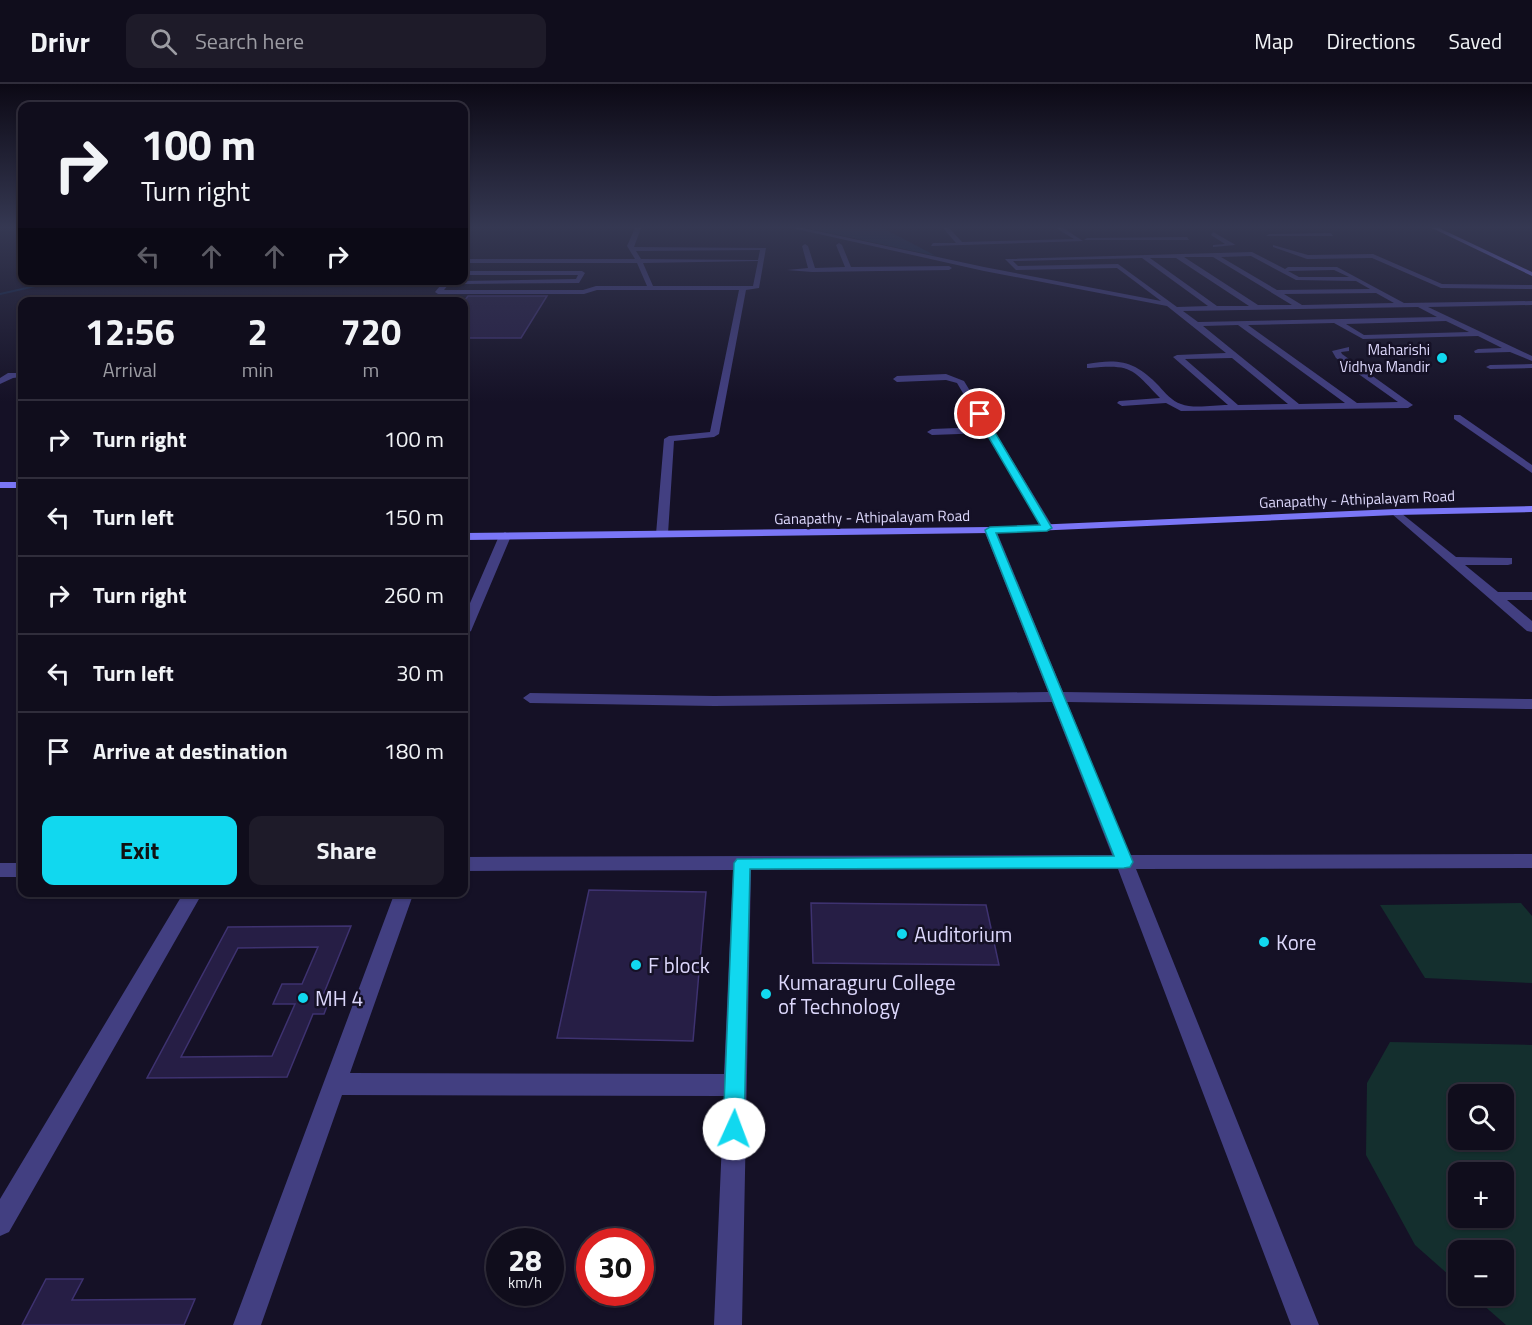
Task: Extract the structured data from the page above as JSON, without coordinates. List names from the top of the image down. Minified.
{"streets":{"main road":["Ganapathy - Athipalayam Road"]},"places":["Maharishi Vidhya Mandir","Auditorium","Kore","F block","Kumaraguru College of Technology","MH 4"],"page":{"header":"Drivr","search":"Search here","nav":["Map","Directions","Saved"],"turn":["100 m","Turn right"],"eta":["12:56","Arrival","2","min","720","m"],"list":[{"name":"Turn right","value":"100 m"},{"name":"Turn left","value":"150 m"},{"name":"Turn right","value":"260 m"},{"name":"Turn left","value":"30 m"},{"name":"Arrive at destination","value":"180 m"}],"buttons":["Exit","Share"],"map_buttons":["+","−"],"speed":"28 km/h","limit":"30"}}
